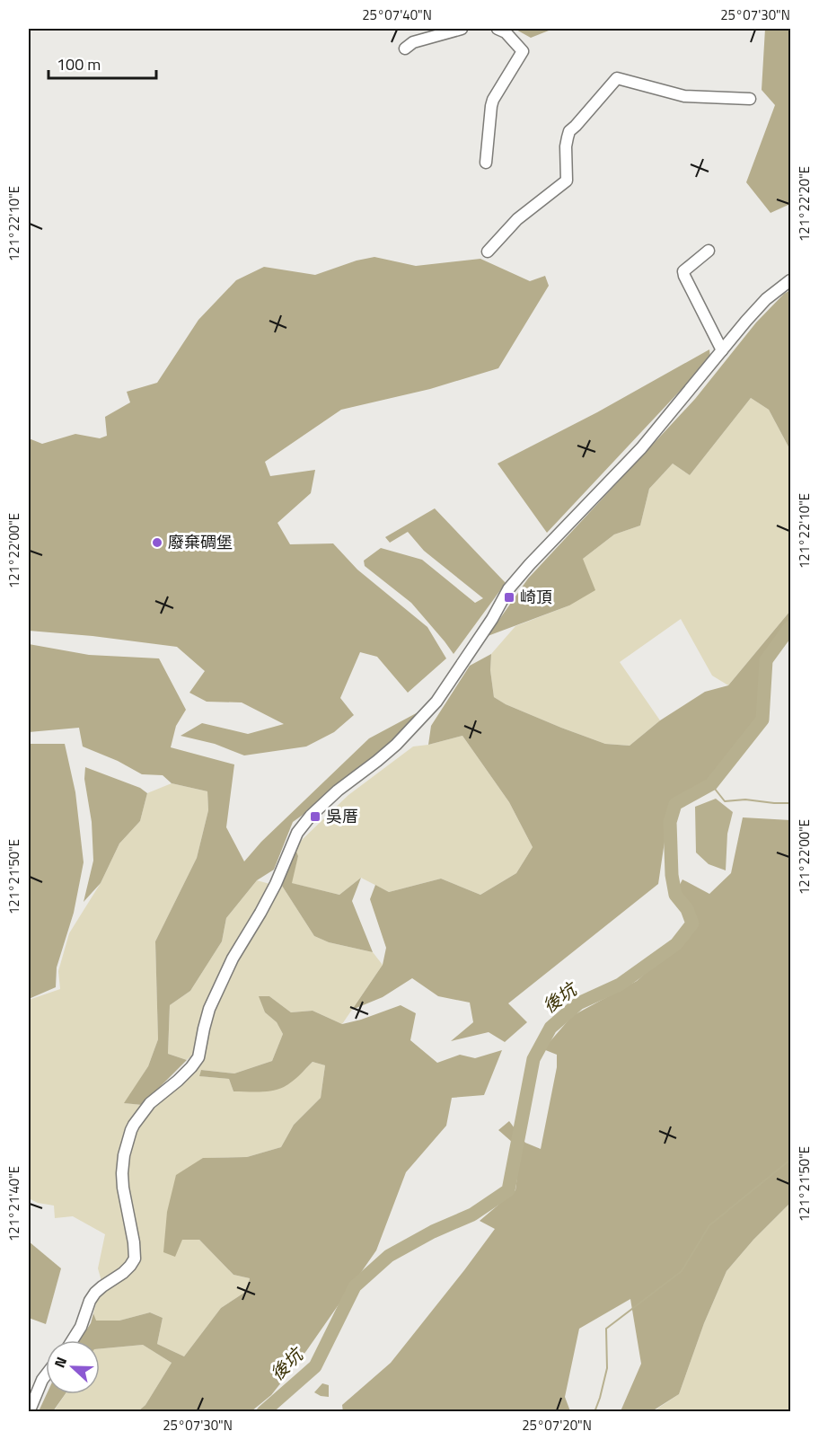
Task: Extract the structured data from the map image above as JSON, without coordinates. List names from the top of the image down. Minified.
{"water":["後坑"],"places":{"other":["廢棄碉堡"],"transit":["崎頂","吳厝"]},"scale_bar":"100 m","north":"left","coordinates":["25°07'40\"N","25°07'30\"N","121°22'20\"E","121°22'10\"E","121°22'00\"E","121°21'50\"E","121°21'40\"E","25°07'20\"N"]}
